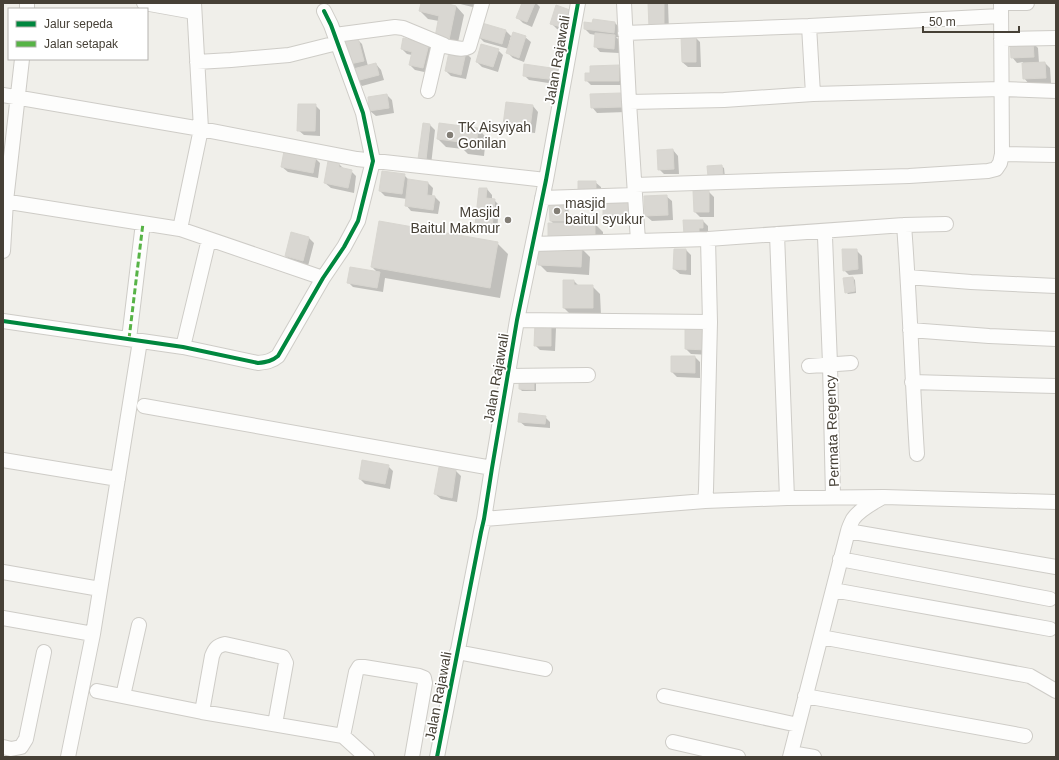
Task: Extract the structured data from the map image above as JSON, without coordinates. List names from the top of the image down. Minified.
{"streets":{"street":["Jalan Rajawali","Permata Regency"]},"places":["TK Aisyiyah Gonilan","masjid baitul syukur","Masjid Baitul Makmur"],"legend":["Jalur sepeda","Jalan setapak"],"scale_bar":"50 m"}
